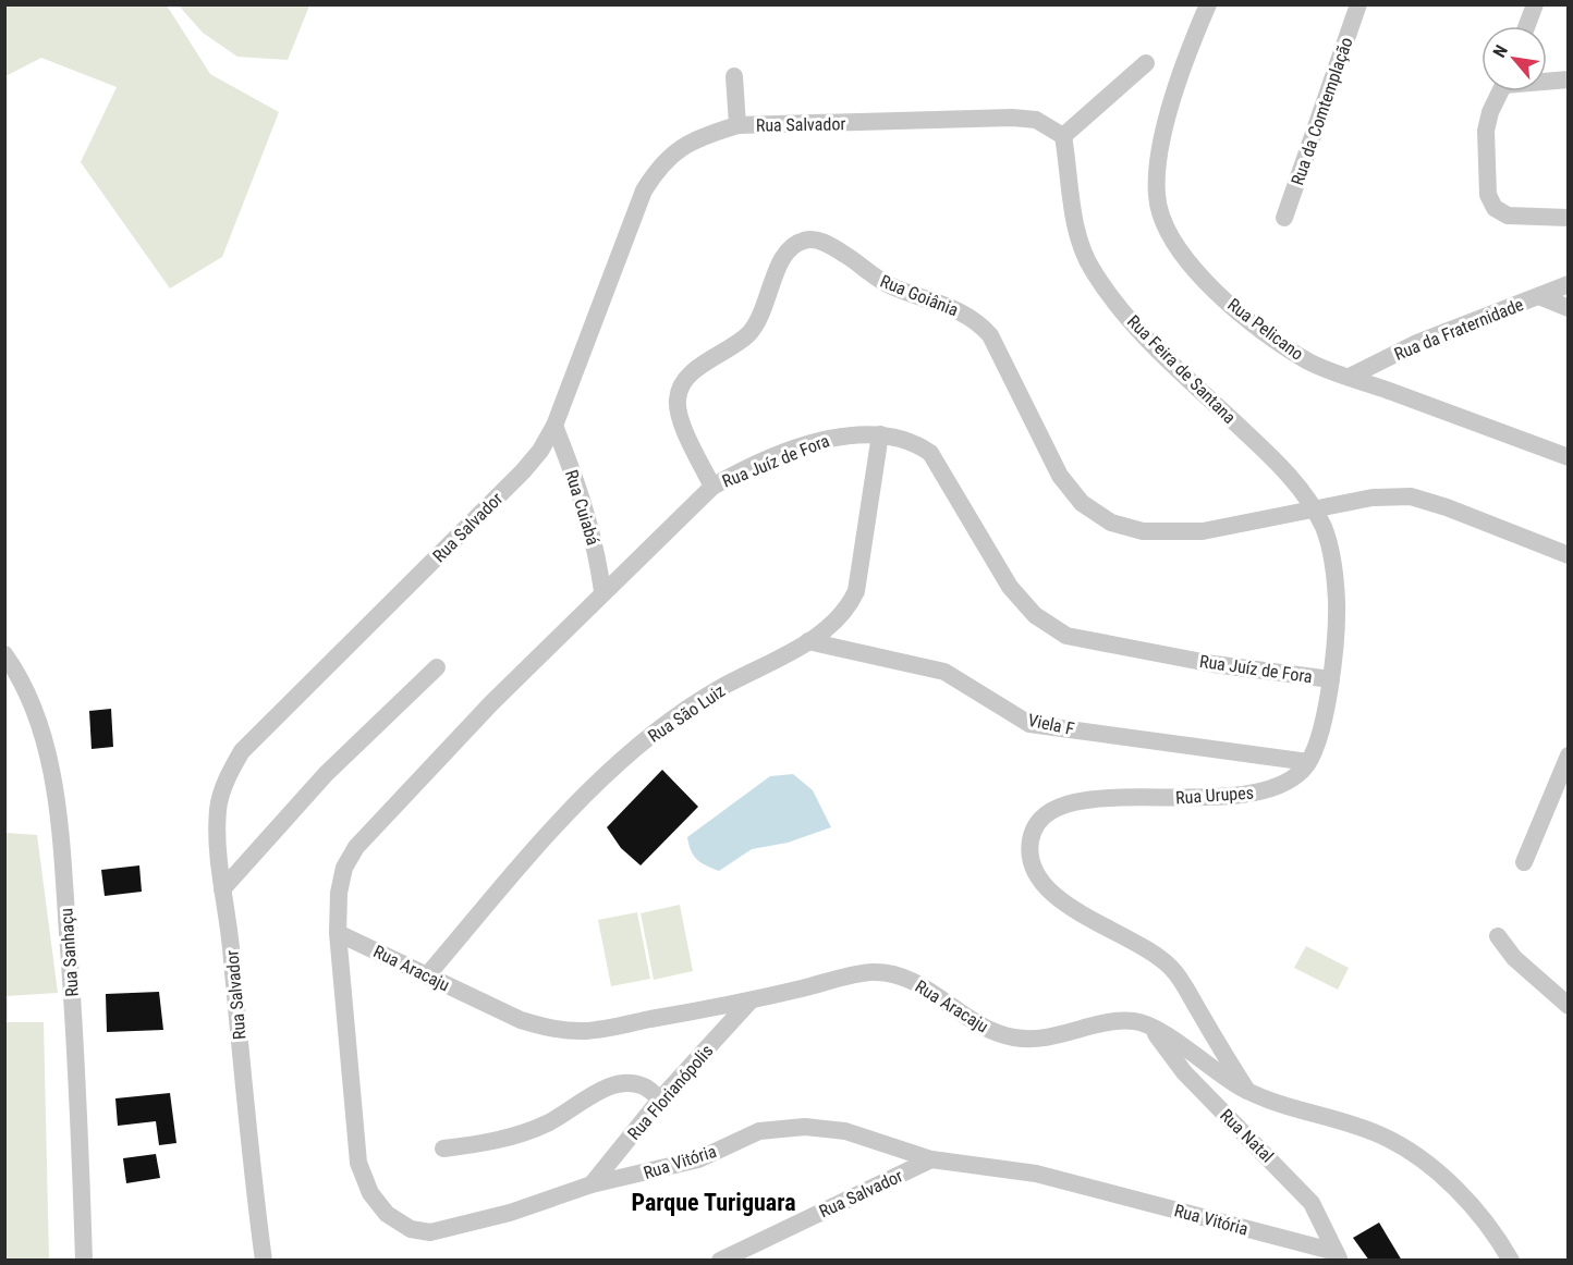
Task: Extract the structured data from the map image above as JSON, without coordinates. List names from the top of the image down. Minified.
{"streets":{"street":["Rua da Comtemplação","Rua Salvador","Rua Goiânia","Rua Pelicano","Rua da Fraternidade","Rua Feira de Santana","Rua Juíz de Fora","Rua Cuiabá","Rua São Luiz","Viela F","Rua Urupes","Rua Sanhaçu","Rua Aracaju","Rua Florianópolis","Rua Natal","Rua Vitória"]},"crossings":[["Rua Salvador","Rua Feira de Santana"],["Rua Salvador","Rua Cuiabá"],["Rua Salvador","Rua Vitória"],["Rua Goiânia","Rua Feira de Santana"],["Rua Goiânia","Rua Juíz de Fora"],["Rua Goiânia","Rua Urupes"],["Rua Pelicano","Rua da Fraternidade"],["Rua Feira de Santana","Rua Urupes"],["Rua Juíz de Fora","Rua Cuiabá"],["Rua Juíz de Fora","Rua São Luiz"],["Rua Juíz de Fora","Rua Urupes"],["Rua Juíz de Fora","Rua Vitória"],["Rua São Luiz","Viela F"],["Rua São Luiz","Rua Aracaju"],["Viela F","Rua Urupes"],["Rua Aracaju","Rua Florianópolis"],["Rua Aracaju","Rua Natal"],["Rua Aracaju","Rua Vitória"],["Rua Florianópolis","Rua Vitória"],["Rua Natal","Rua Vitória"]],"districts":["Parque Turiguara"],"north":"top left"}
